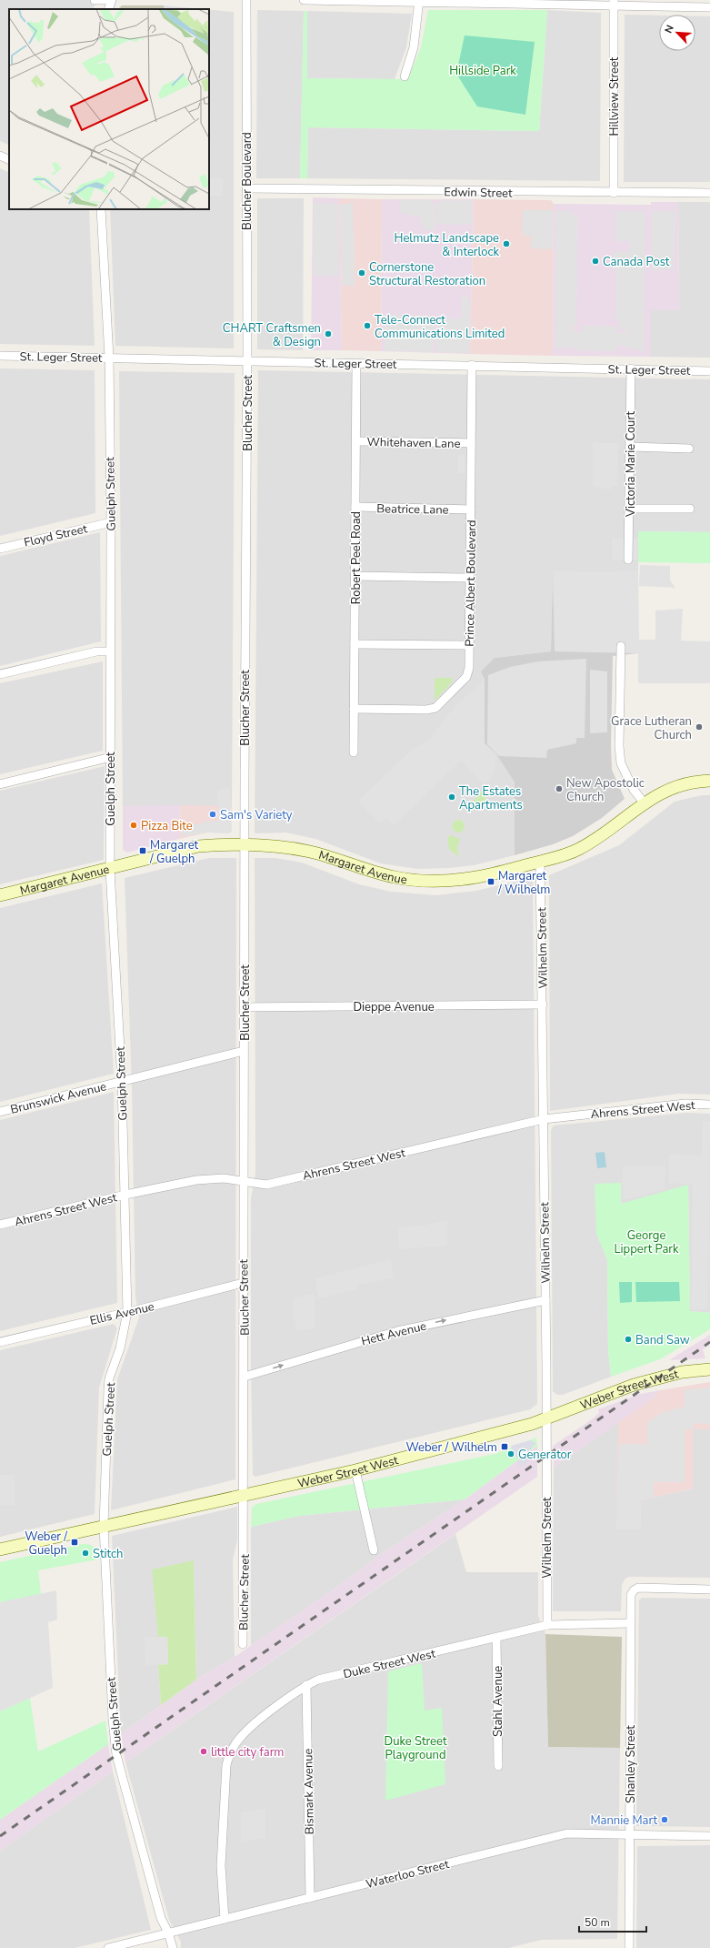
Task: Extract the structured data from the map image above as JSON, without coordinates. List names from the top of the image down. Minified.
{"streets":{"street":["Hillview Street","Blucher Boulevard","Edwin Street","St. Leger Street","Blucher Street","Whitehaven Lane","Victoria Marie Court","Guelph Street","Beatrice Lane","Floyd Street","Robert Peel Road","Prince Albert Boulevard","Margaret Avenue","Wilhelm Street","Dieppe Avenue","Brunswick Avenue","Ahrens Street West","Ellis Avenue","Hett Avenue","Weber Street West","Duke Street West","Stahl Avenue","Shanley Street","Bismark Avenue","Waterloo Street"]},"crossings":[["Hillview Street","Edwin Street"],["Blucher Boulevard","Edwin Street"],["Blucher Boulevard","St. Leger Street"],["Blucher Boulevard","Blucher Street"],["St. Leger Street","Blucher Street"],["St. Leger Street","Victoria Marie Court"],["St. Leger Street","Guelph Street"],["St. Leger Street","Robert Peel Road"],["St. Leger Street","Prince Albert Boulevard"],["Blucher Street","Margaret Avenue"],["Blucher Street","Dieppe Avenue"],["Blucher Street","Brunswick Avenue"],["Blucher Street","Ahrens Street West"],["Blucher Street","Ellis Avenue"],["Blucher Street","Hett Avenue"],["Blucher Street","Weber Street West"],["Whitehaven Lane","Robert Peel Road"],["Whitehaven Lane","Prince Albert Boulevard"],["Guelph Street","Floyd Street"],["Guelph Street","Margaret Avenue"],["Guelph Street","Brunswick Avenue"],["Guelph Street","Ahrens Street West"],["Guelph Street","Ellis Avenue"],["Guelph Street","Weber Street West"],["Guelph Street","Waterloo Street"],["Beatrice Lane","Robert Peel Road"],["Beatrice Lane","Prince Albert Boulevard"],["Robert Peel Road","Prince Albert Boulevard"],["Margaret Avenue","Wilhelm Street"],["Wilhelm Street","Dieppe Avenue"],["Wilhelm Street","Ahrens Street West"],["Wilhelm Street","Hett Avenue"],["Wilhelm Street","Weber Street West"],["Wilhelm Street","Duke Street West"],["Duke Street West","Stahl Avenue"],["Duke Street West","Shanley Street"],["Duke Street West","Bismark Avenue"],["Duke Street West","Waterloo Street"],["Shanley Street","Waterloo Street"],["Bismark Avenue","Waterloo Street"]],"one_way":["Hett Avenue"],"parks":["Hillside Park","George Lippert Park","Duke Street Playground"],"places":{"other":["Helmutz Landscape & Interlock","Canada Post","Cornerstone Structural Restoration","Tele-Connect Communications Limited","CHART Craftsmen & Design","Grace Lutheran Church","New Apostolic Church","The Estates Apartments","Sam's Variety","Pizza Bite","Band Saw","Generator","Stitch","little city farm","Mannie Mart"],"transit":["Margaret / Guelph","Margaret / Wilhelm","Weber / Wilhelm","Weber / Guelph"]},"scale_bar":"50 m","north":"top left"}
